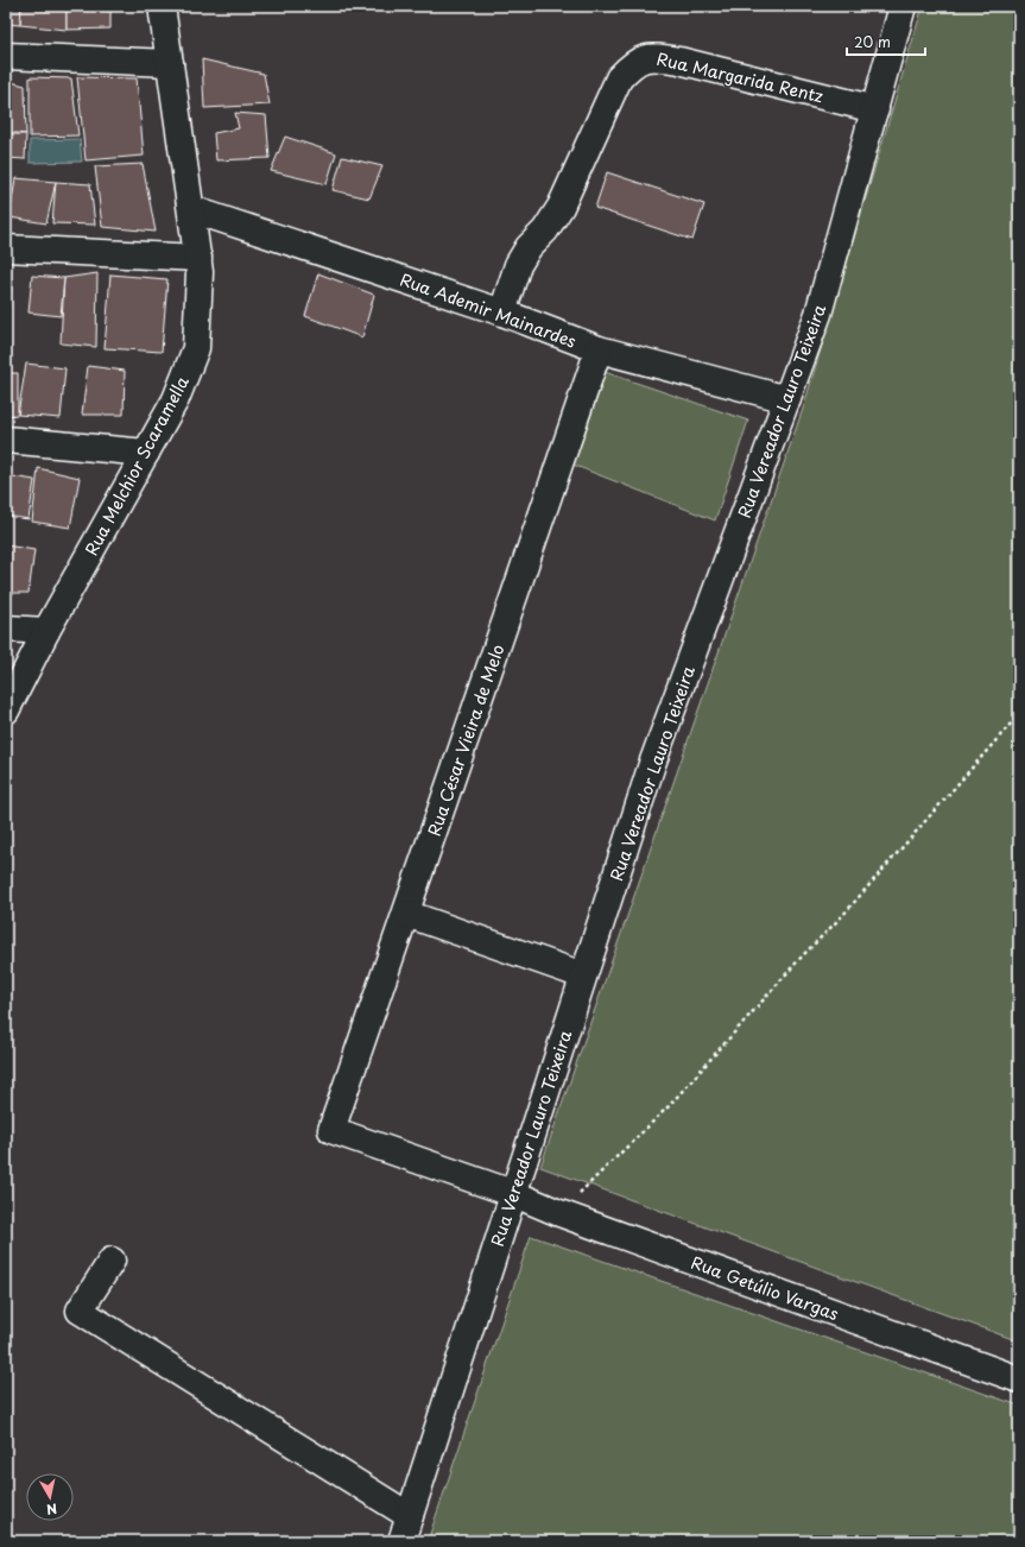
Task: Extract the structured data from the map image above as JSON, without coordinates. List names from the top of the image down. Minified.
{"streets":{"street":["Rua Margarida Rentz","Rua Ademir Mainardes","Rua Vereador Lauro Teixeira","Rua Melchior Scaramella","Rua César Vieira de Melo","Rua Getúlio Vargas"]},"crossings":[["Rua Margarida Rentz","Rua Ademir Mainardes"],["Rua Margarida Rentz","Rua Vereador Lauro Teixeira"],["Rua Ademir Mainardes","Rua Vereador Lauro Teixeira"],["Rua Ademir Mainardes","Rua Melchior Scaramella"],["Rua Ademir Mainardes","Rua César Vieira de Melo"],["Rua Vereador Lauro Teixeira","Rua Getúlio Vargas"],["Rua César Vieira de Melo","Rua Getúlio Vargas"]],"scale_bar":"20 m","north":"bottom"}
